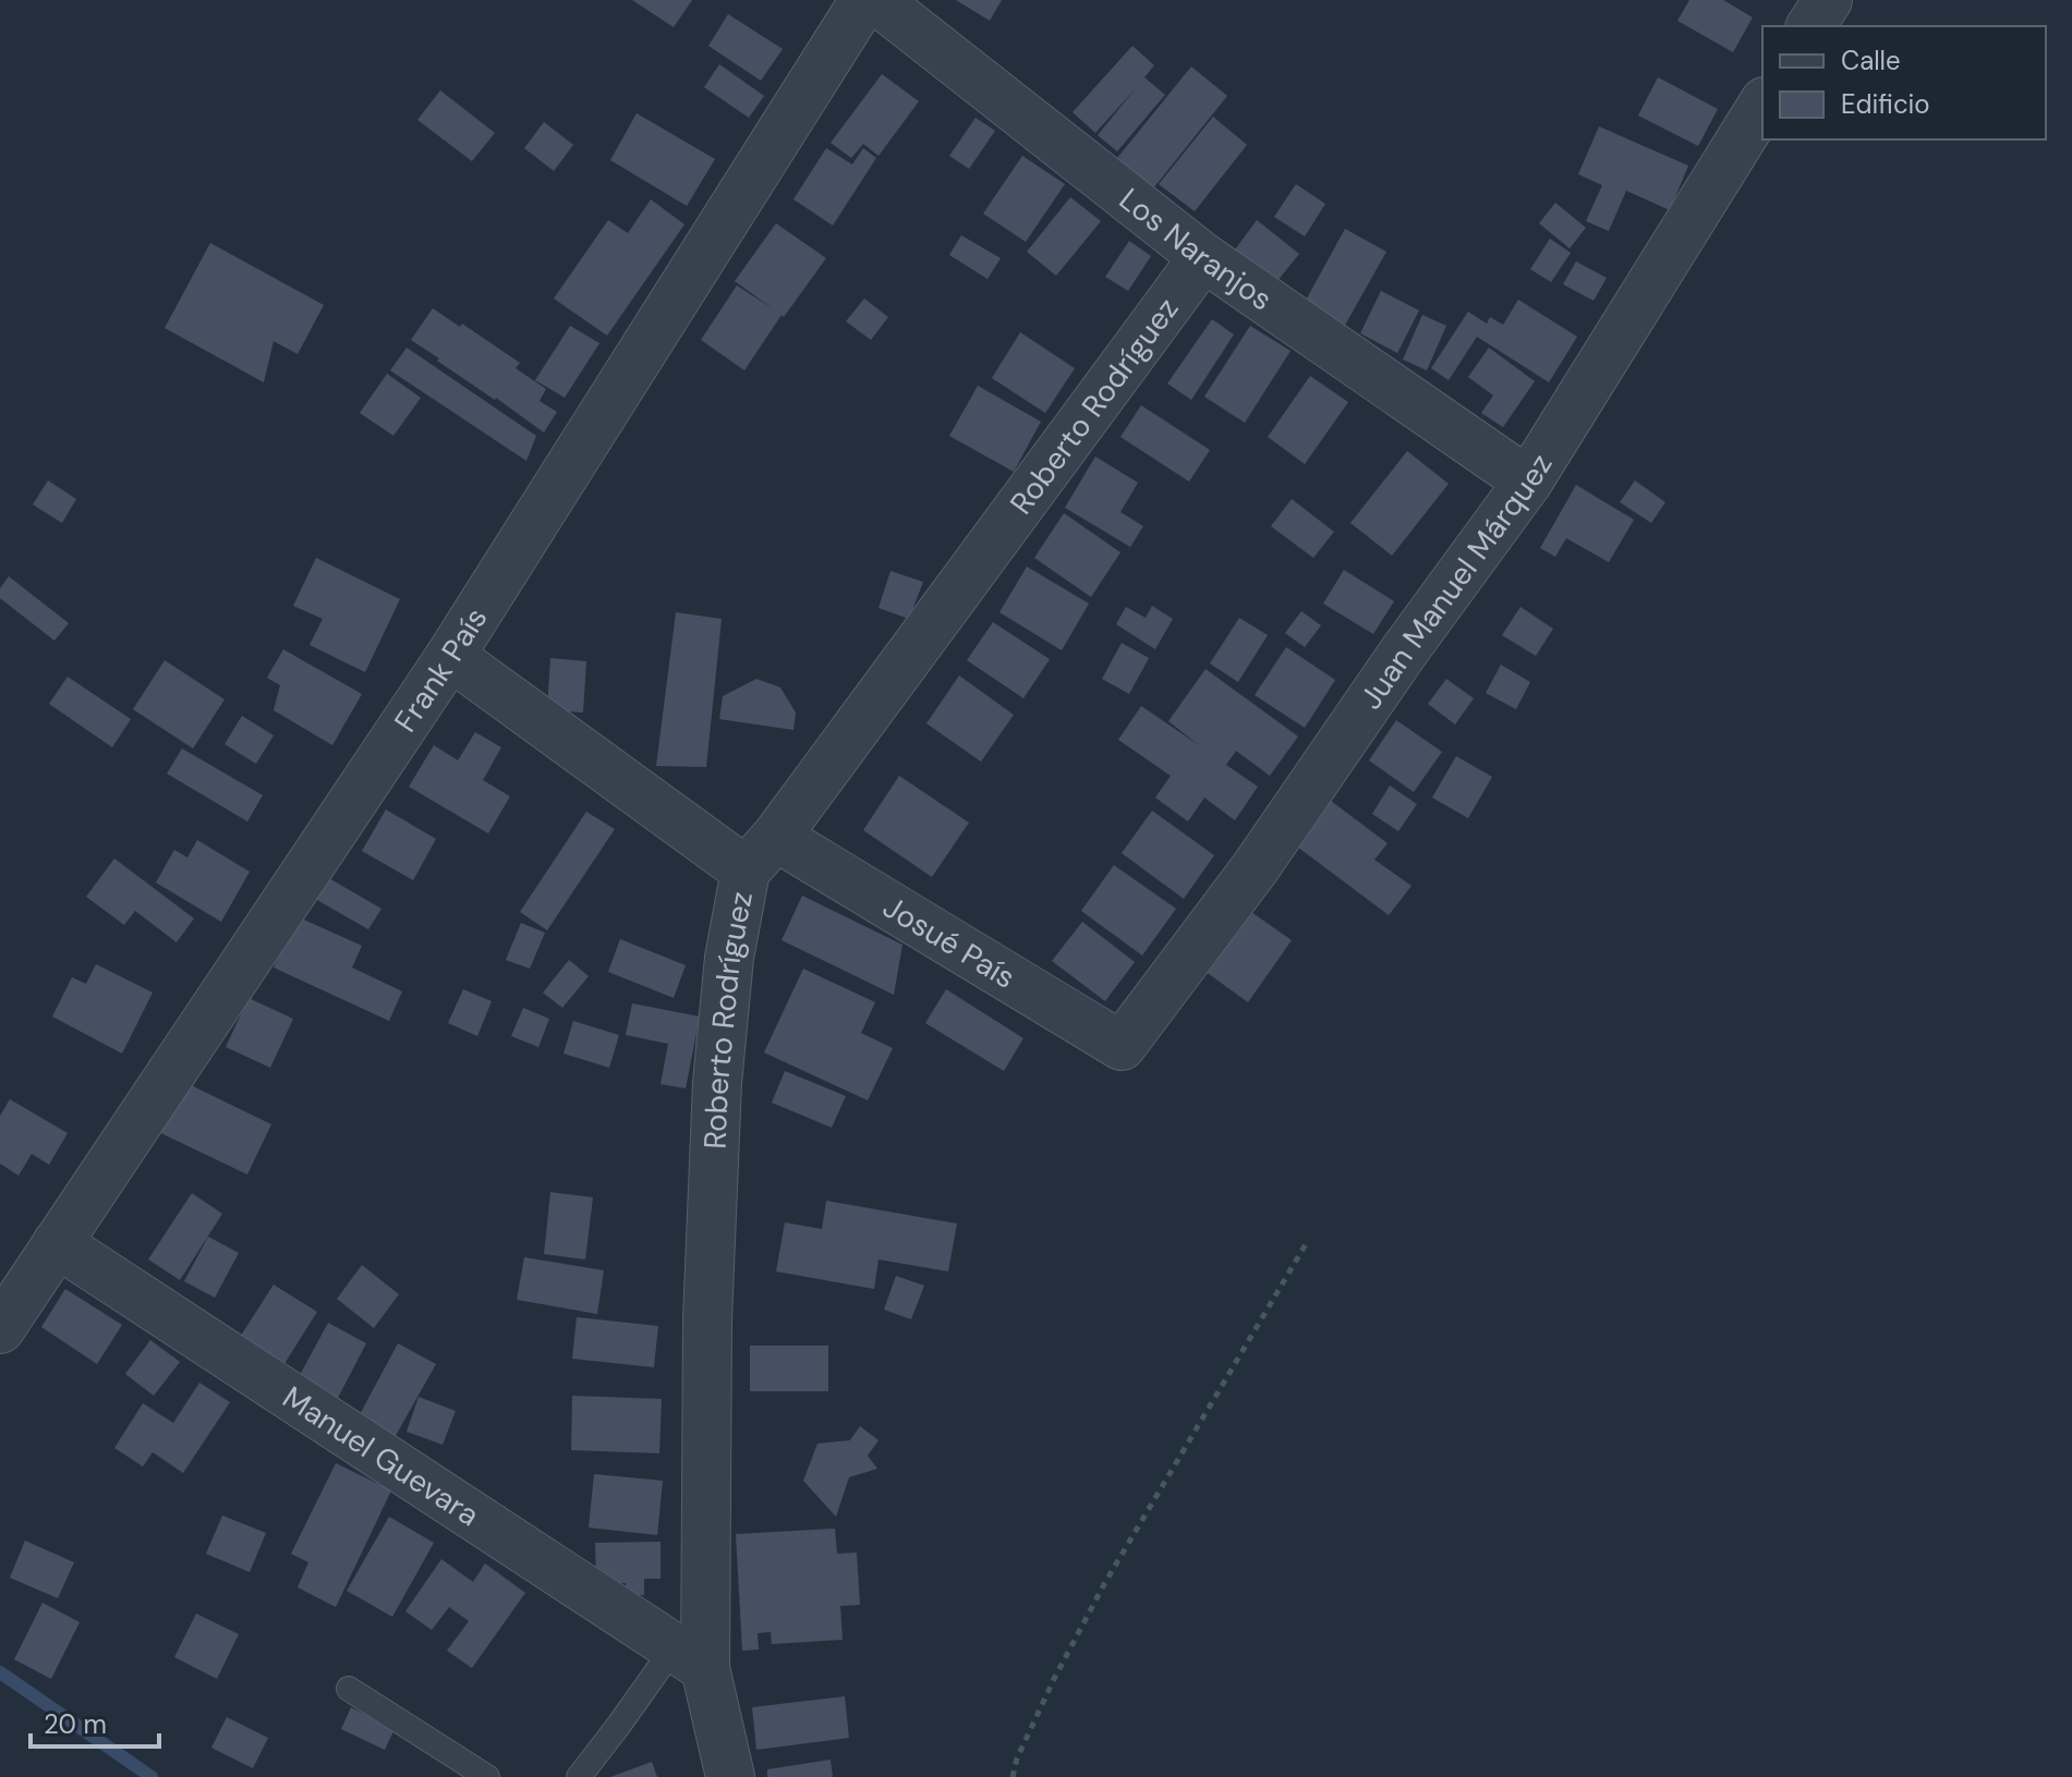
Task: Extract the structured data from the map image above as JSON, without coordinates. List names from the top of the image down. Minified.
{"streets":{"street":["Los Naranjos","Roberto Rodríguez","Juan Manuel Márquez","Frank País","Josué País","Manuel Guevara"]},"crossings":[["Los Naranjos","Roberto Rodríguez"],["Los Naranjos","Juan Manuel Márquez"],["Roberto Rodríguez","Josué País"],["Roberto Rodríguez","Manuel Guevara"],["Juan Manuel Márquez","Josué País"],["Frank País","Josué País"],["Frank País","Manuel Guevara"]],"legend":["Calle","Edificio"],"scale_bar":"20 m"}
